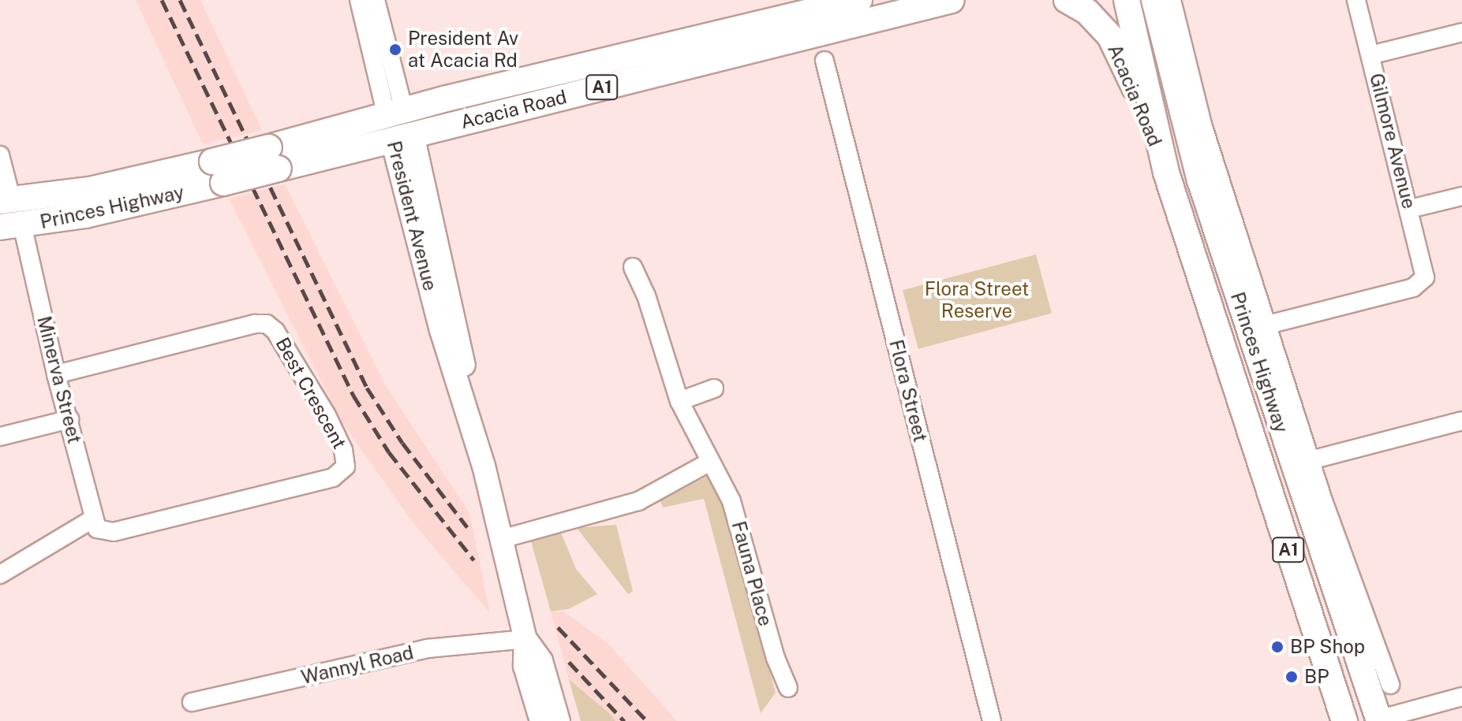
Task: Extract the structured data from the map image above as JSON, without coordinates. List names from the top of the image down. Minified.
{"streets":{"highway":["A1","Acacia Road","Princes Highway"],"main road":["President Avenue"],"street":["Gilmore Avenue","Minerva Street","Flora Street","Best Crescent","Fauna Place","Wannyl Road"]},"crossings":[["Acacia Road","Princes Highway"],["Acacia Road","President Avenue"],["Gilmore Avenue","Princes Highway"],["Princes Highway","Minerva Street"],["President Avenue","Wannyl Road"],["Minerva Street","Best Crescent"]],"parks":["Flora Street Reserve"],"places":["President Av at Acacia Rd","BP Shop","BP"]}
